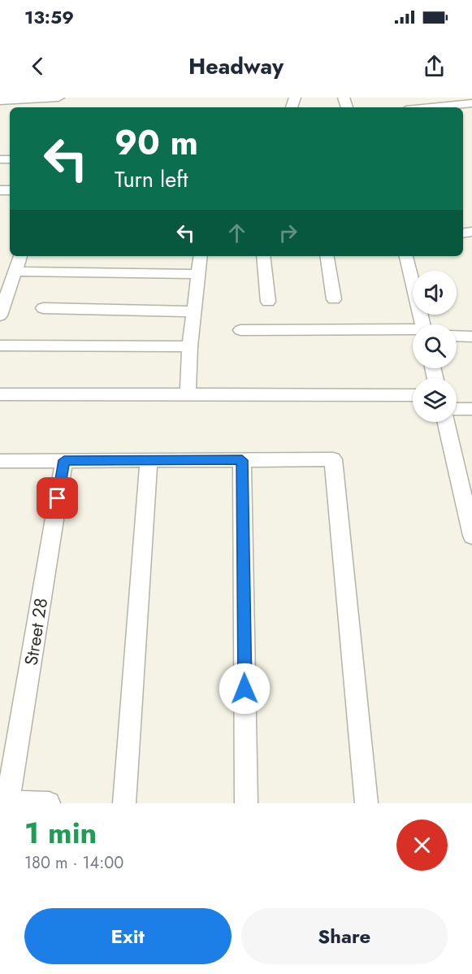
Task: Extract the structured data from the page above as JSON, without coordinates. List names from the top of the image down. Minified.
{"streets":{"street":["Street 28"]},"page":{"status":"13:59","header":"Headway","turn":["90 m","Turn left"],"heading":["1 min","180 m · 14:00"],"buttons":["Exit","Share"]}}
